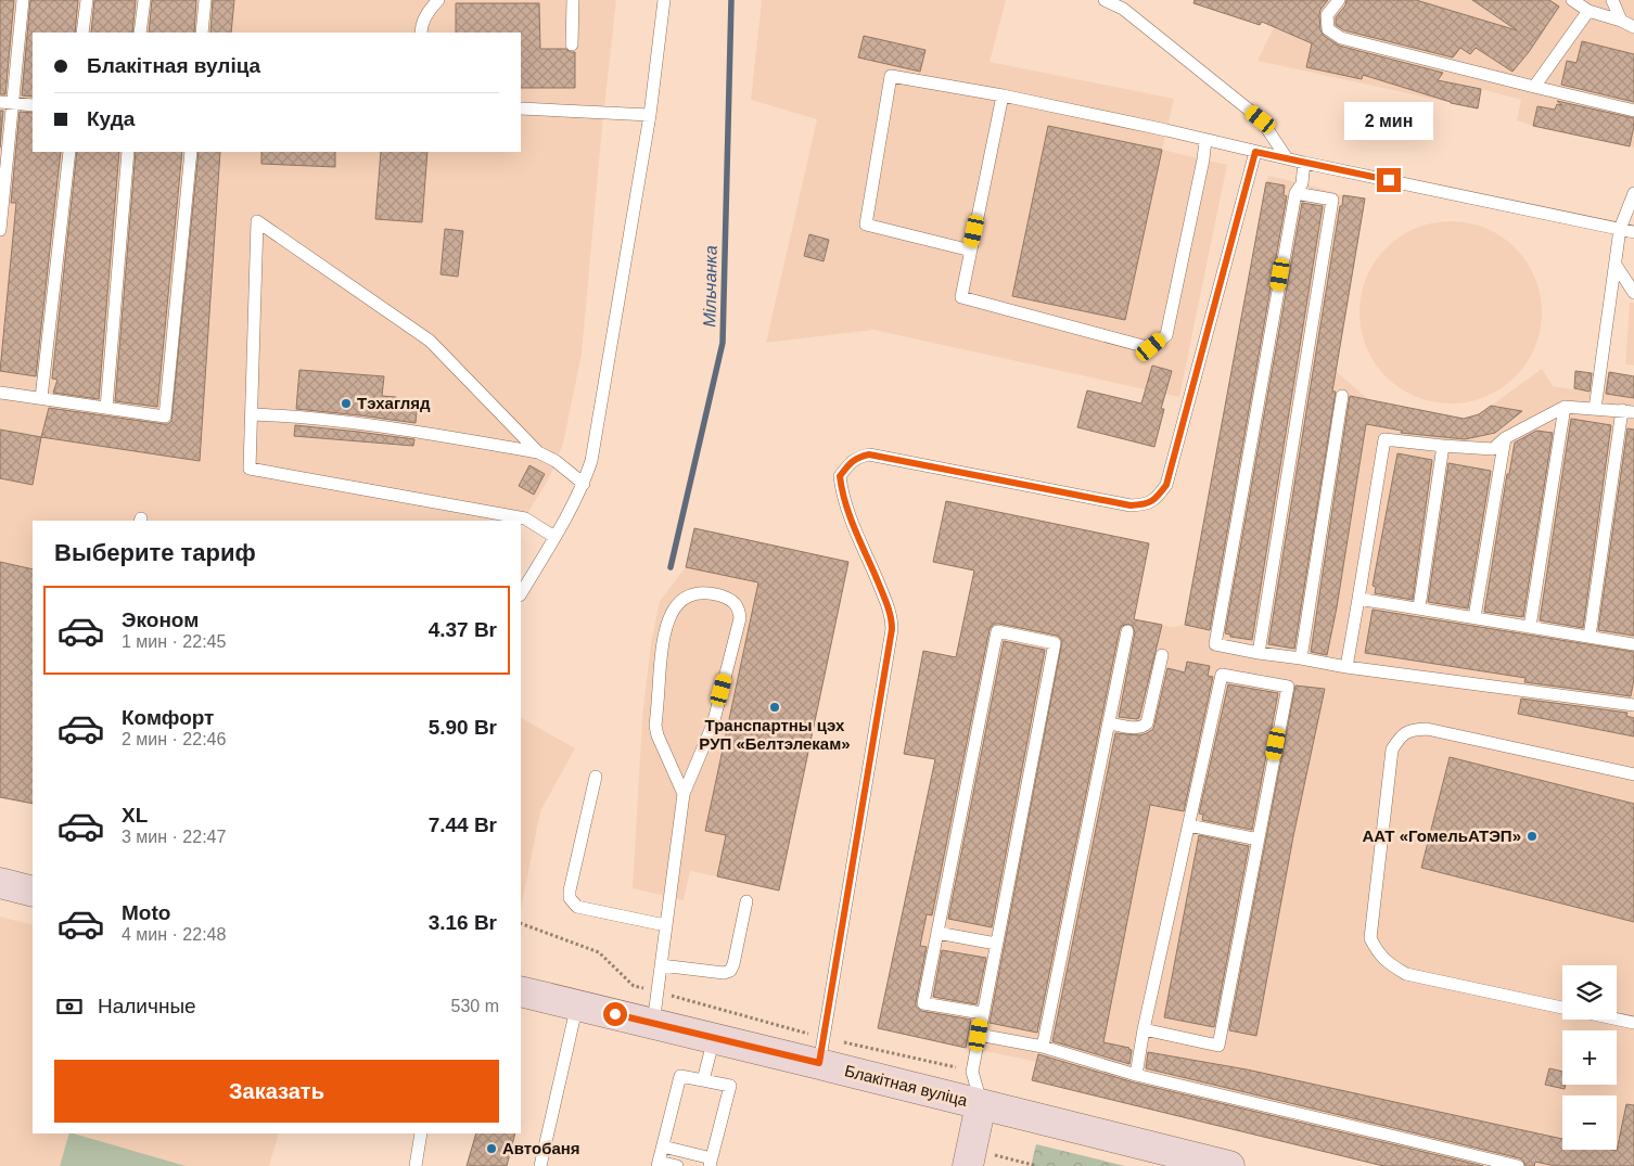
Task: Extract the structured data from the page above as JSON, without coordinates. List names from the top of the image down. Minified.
{"streets":{"street":["Блакітная вуліца"]},"water":["Мільчанка"],"places":["Тэхагляд","Транспартны цэх РУП «Белтэлекам»","ААТ «ГомельАТЭП»","Автобаня"],"page":{"banner":["Блакітная вуліца","Куда"],"bubble":"2 мин","heading":"Выберите тариф","list":[{"name":"Эконом","note":"1 мин · 22:45","value":"4.37 Br"},{"name":"Комфорт","note":"2 мин · 22:46","value":"5.90 Br"},{"name":"XL","note":"3 мин · 22:47","value":"7.44 Br"},{"name":"Moto","note":"4 мин · 22:48","value":"3.16 Br"}],"map_buttons":["+","−"],"pay":["Наличные","530 m"],"buttons":"Заказать"}}
